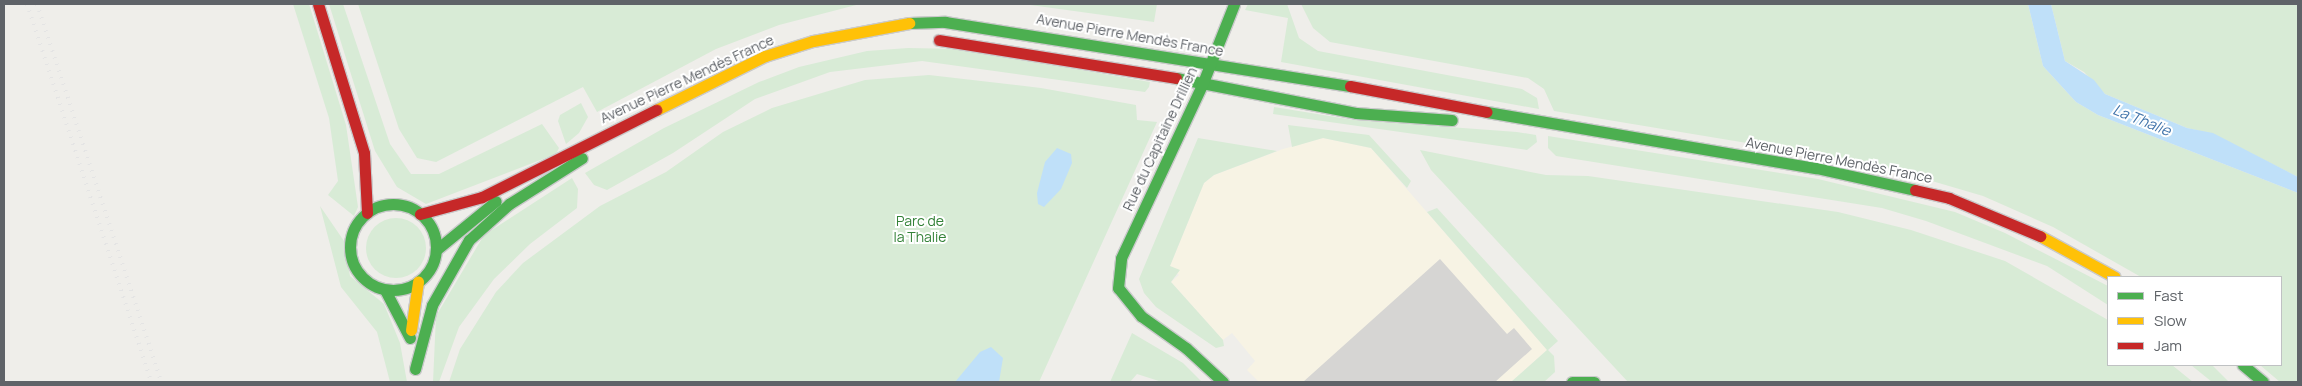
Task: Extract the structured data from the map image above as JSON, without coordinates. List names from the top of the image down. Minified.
{"streets":{"main road":["Avenue Pierre Mendès France","Rue du Capitaine Drillien"]},"crossings":[["Avenue Pierre Mendès France","Rue du Capitaine Drillien"]],"water":["La Thalie"],"parks":["Parc de la Thalie"],"legend":["Fast","Slow","Jam"]}
